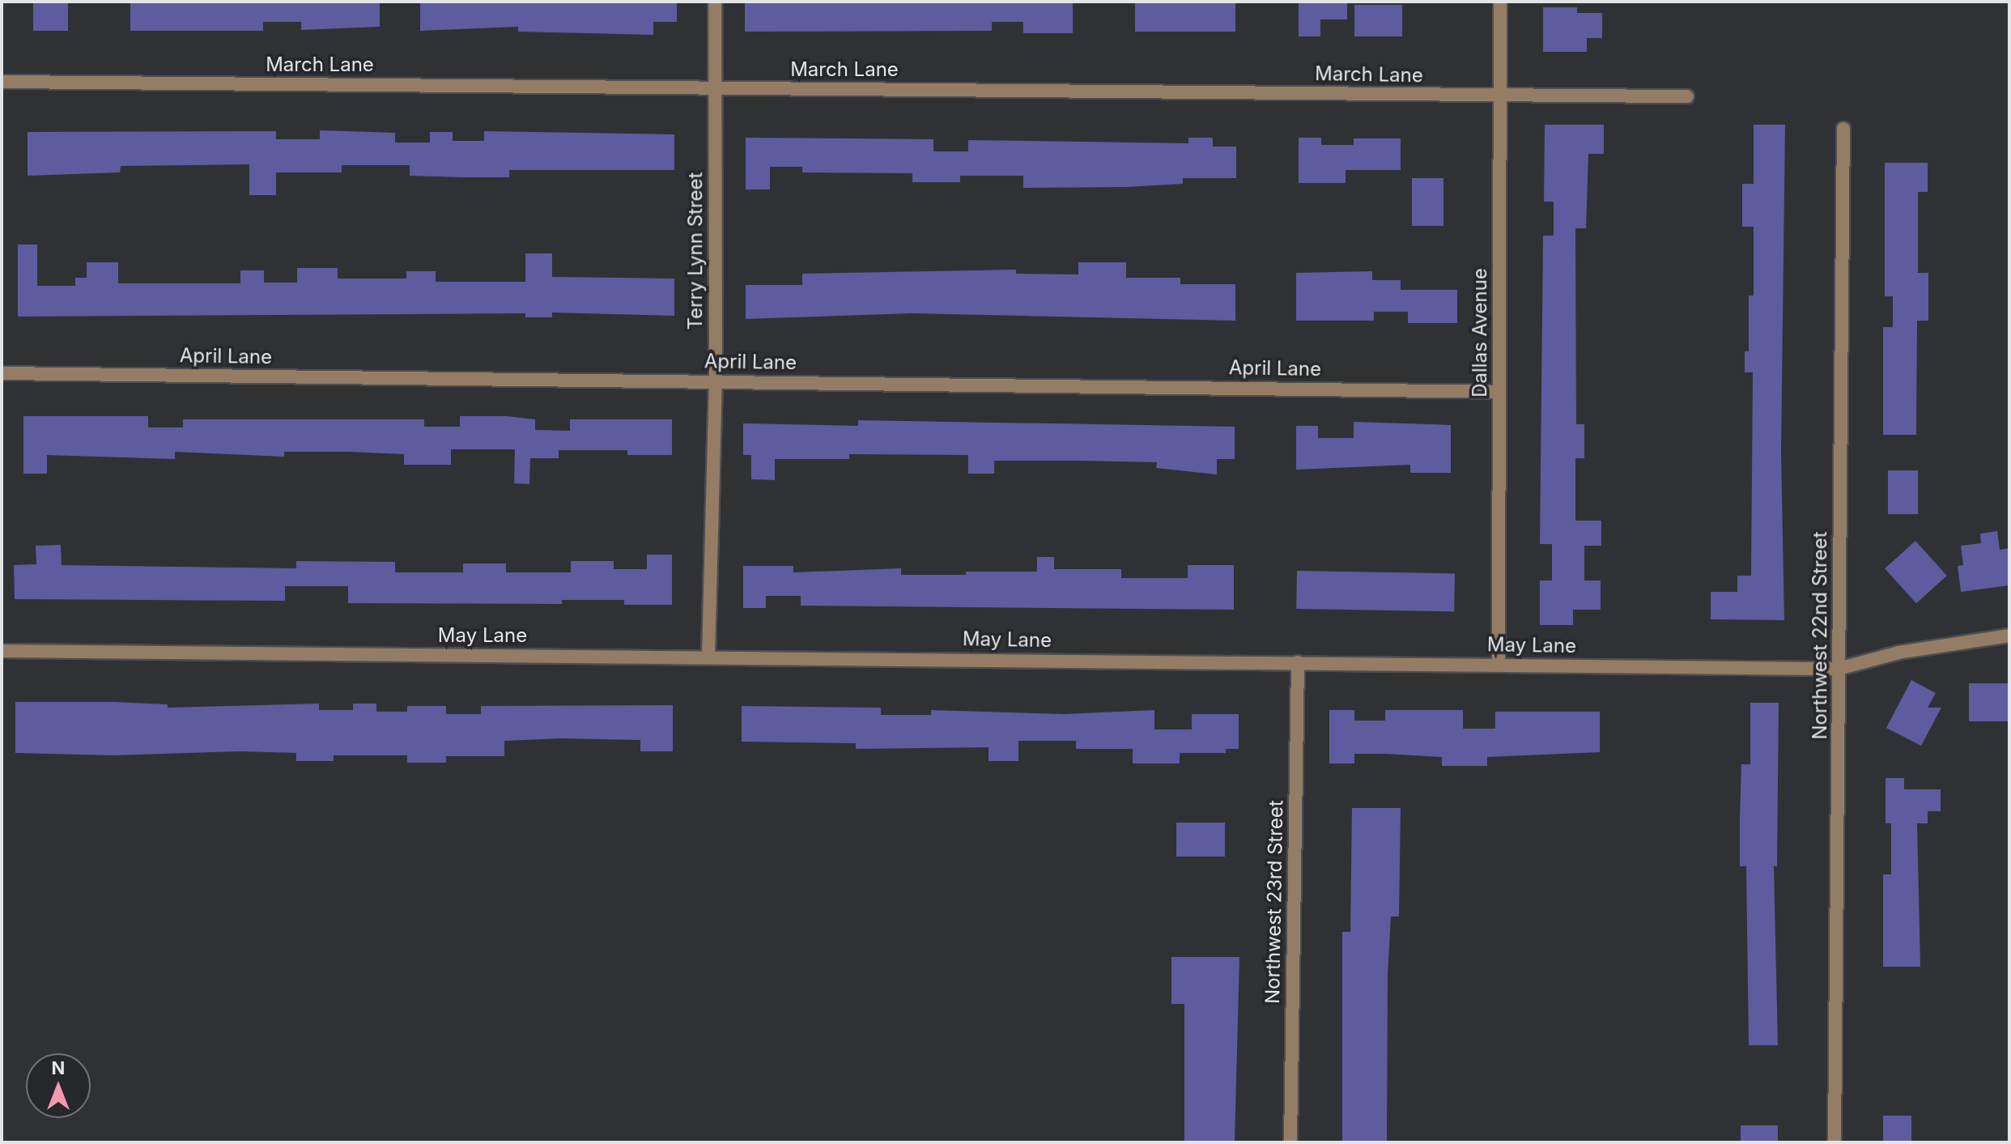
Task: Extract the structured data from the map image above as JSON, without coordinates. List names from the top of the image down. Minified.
{"streets":{"street":["March Lane","Terry Lynn Street","Dallas Avenue","April Lane","May Lane","Northwest 22nd Street","Northwest 23rd Street"]},"crossings":[["March Lane","Terry Lynn Street"],["March Lane","Dallas Avenue"],["Terry Lynn Street","April Lane"],["Terry Lynn Street","May Lane"],["Dallas Avenue","April Lane"],["Dallas Avenue","May Lane"],["May Lane","Northwest 22nd Street"],["May Lane","Northwest 23rd Street"]],"north":"top"}
